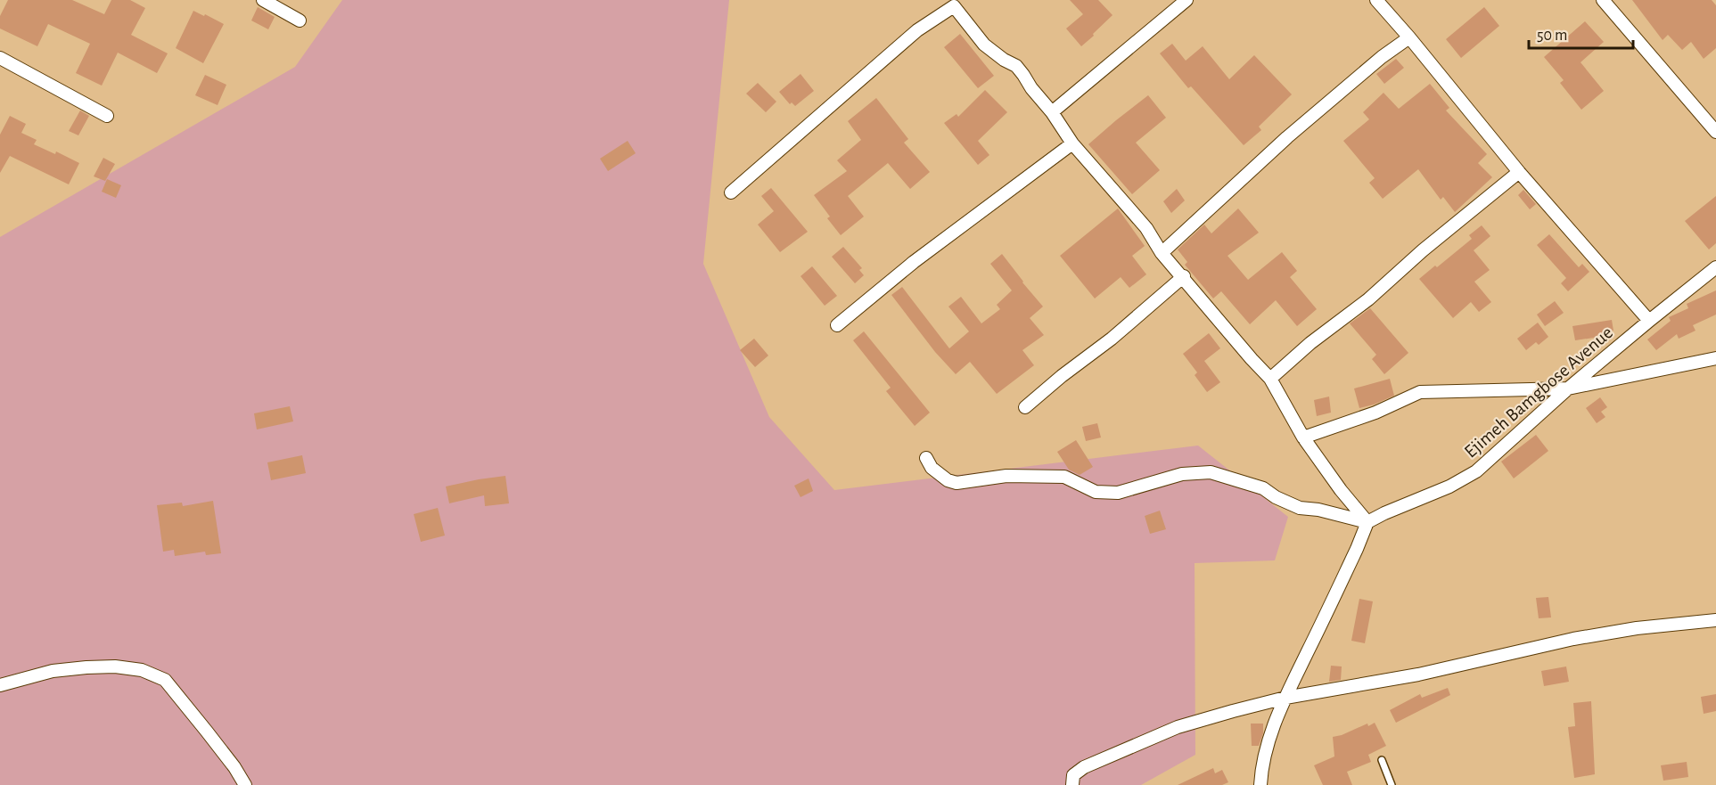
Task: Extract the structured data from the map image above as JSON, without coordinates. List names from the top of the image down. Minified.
{"streets":{"street":["Ejimeh Bamgbose Avenue"]},"scale_bar":"50 m"}
